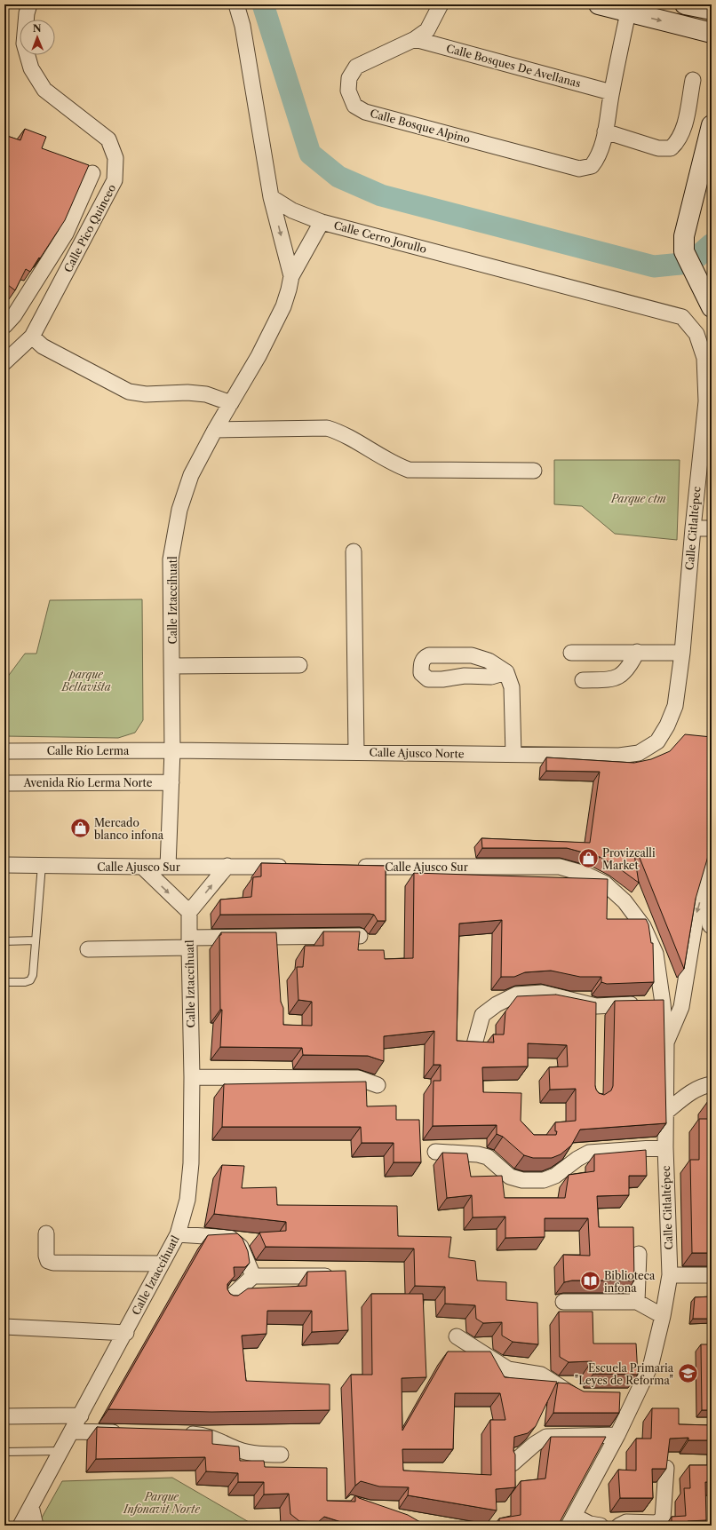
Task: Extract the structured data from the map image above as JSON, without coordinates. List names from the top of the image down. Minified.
{"streets":{"street":["Calle Bosques De Avellanas","Calle Bosque Alpino","Calle Pico Quinceo","Calle Cerro Jorullo","Calle Citlaltépec","Calle Iztaccíhuatl","Calle Río Lerma","Calle Ajusco Norte","Avenida Río Lerma Norte","Calle Ajusco Sur"]},"crossings":[["Calle Bosques De Avellanas","Calle Bosque Alpino"],["Calle Cerro Jorullo","Calle Citlaltépec"],["Calle Cerro Jorullo","Calle Iztaccíhuatl"],["Calle Citlaltépec","Calle Ajusco Norte"],["Calle Citlaltépec","Calle Ajusco Sur"],["Calle Iztaccíhuatl","Calle Río Lerma"],["Calle Iztaccíhuatl","Calle Ajusco Norte"],["Calle Iztaccíhuatl","Avenida Río Lerma Norte"],["Calle Iztaccíhuatl","Calle Ajusco Sur"],["Calle Río Lerma","Calle Ajusco Norte"]],"parks":["Parque ctm","parque Bellavista","Parque Infonavit Norte"],"places":{"shop":["Mercado blanco infona","Provizcalli Market"],"library":["Biblioteca infona"],"school or university":["Escuela Primaria \"Leyes de Reforma\""]},"north":"top"}
